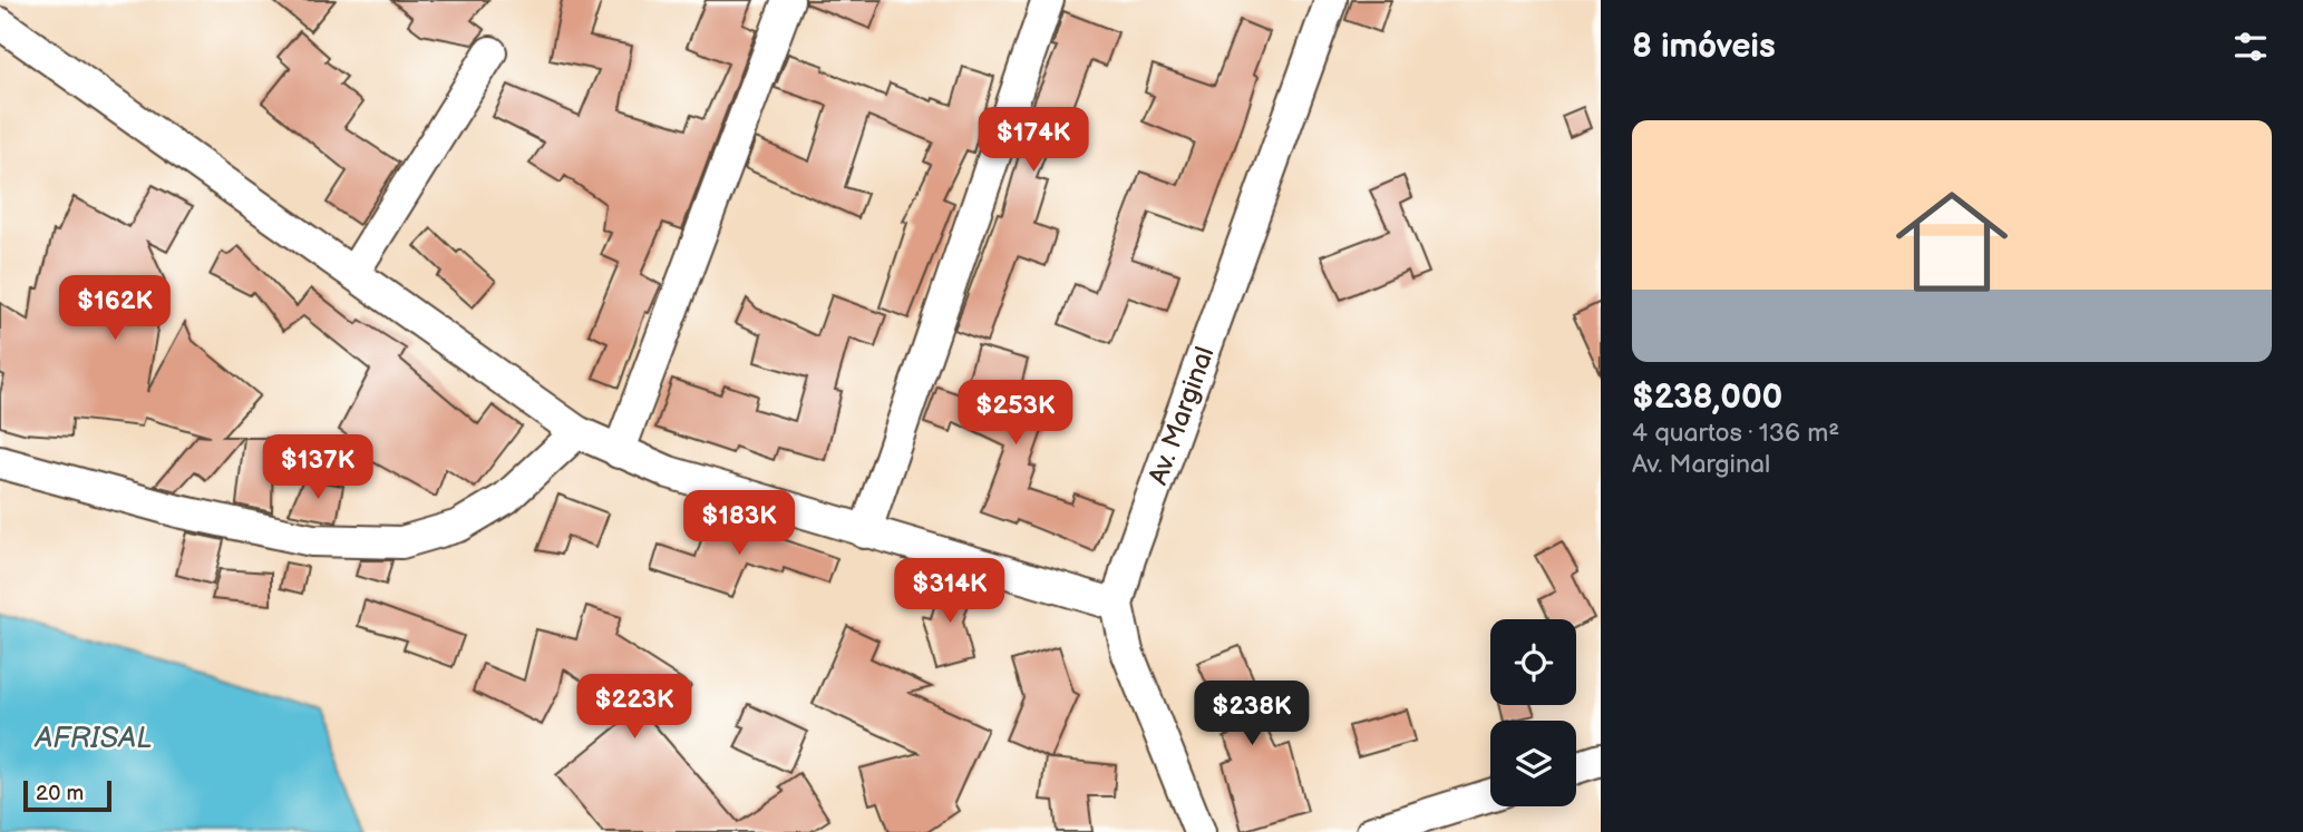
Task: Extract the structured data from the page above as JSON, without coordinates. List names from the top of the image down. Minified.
{"streets":{"street":["Av. Marginal"]},"water":["AFRISAL"],"scale_bar":"20 m","page":{"heading":"8 imóveis","list":[{"name":"$238,000","note":"4 quartos · 136 m² · Av. Marginal"}],"price":["$174K","$162K","$253K","$137K","$183K","$314K","$223K","$238K"],"scale":"20 m"}}
